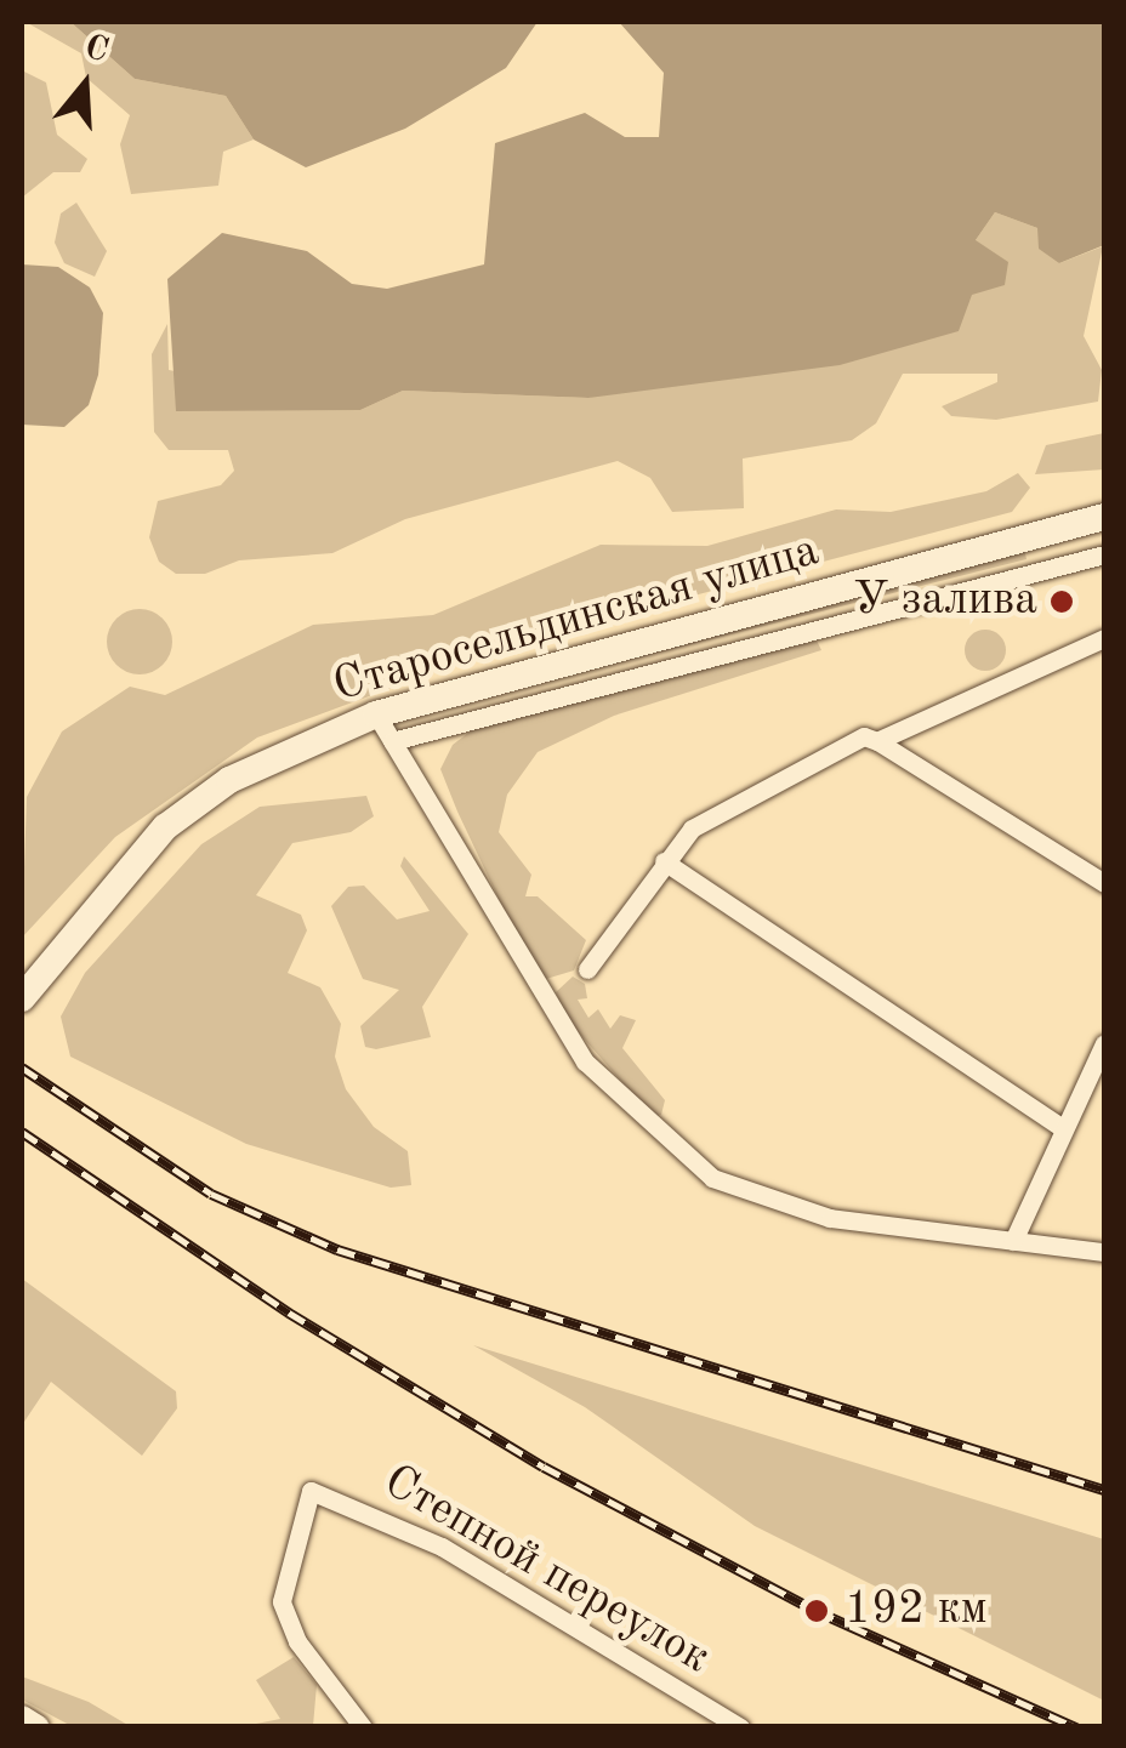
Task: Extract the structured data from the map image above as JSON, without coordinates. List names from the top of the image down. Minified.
{"streets":{"main road":["Старосельдинская улица"],"street":["Степной переулок"]},"places":["У залива","192 км"],"north":"top"}
